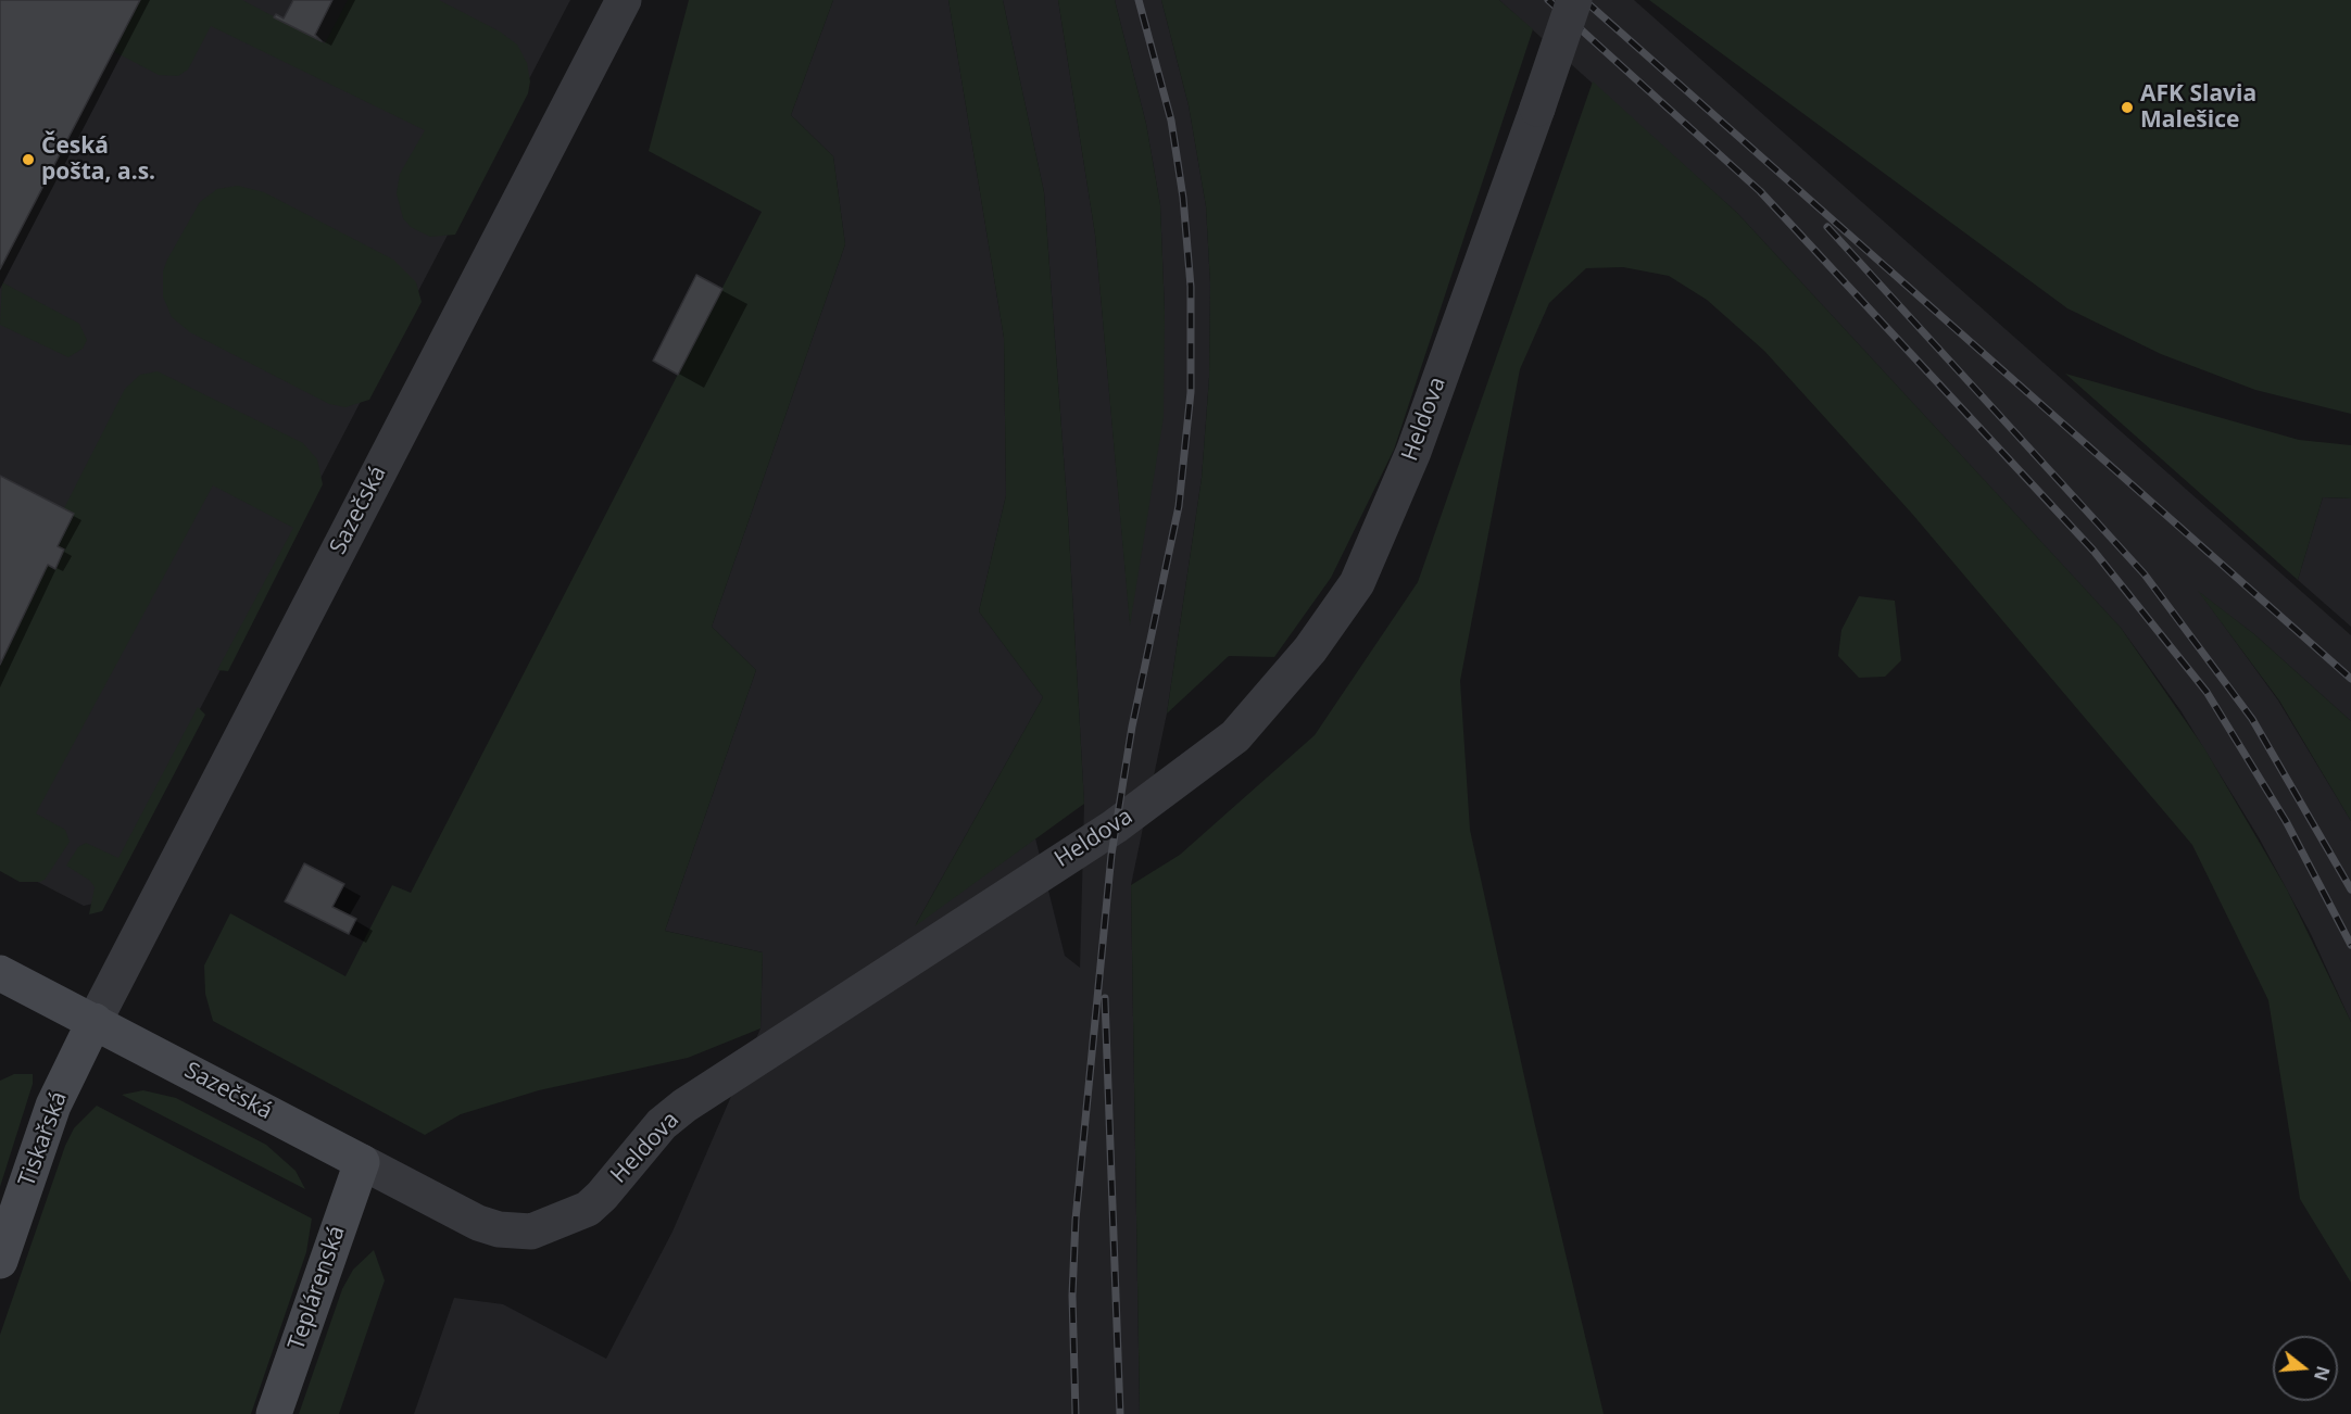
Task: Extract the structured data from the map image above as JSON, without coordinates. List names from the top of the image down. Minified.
{"streets":{"street":["Heldova","Sazečská","Tiskařská","Teplárenská"]},"crossings":[["Heldova","Sazečská"],["Heldova","Teplárenská"],["Sazečská","Tiskařská"],["Sazečská","Teplárenská"]],"places":["AFK Slavia Malešice","Česká pošta, a.s."],"north":"right"}
